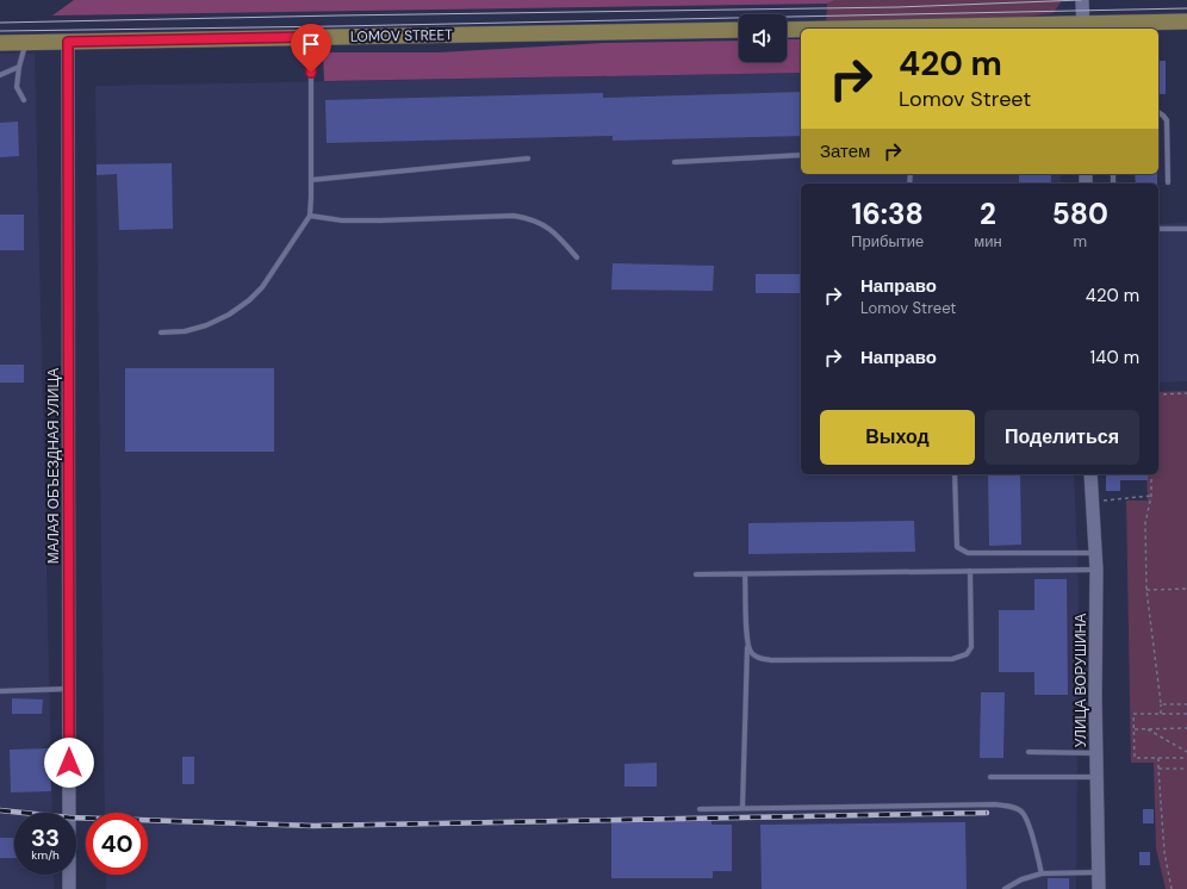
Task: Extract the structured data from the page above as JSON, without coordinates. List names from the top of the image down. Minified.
{"streets":{"main road":["LOMOV STREET"],"street":["МАЛАЯ ОБЪЕЗДНАЯ УЛИЦА","УЛИЦА ВОРУШИНА"]},"crossings":[["LOMOV STREET","МАЛАЯ ОБЪЕЗДНАЯ УЛИЦА"]],"page":{"turn":["420 m","Lomov Street"],"then":"Затем","eta":["16:38","Прибытие","2","мин","580","m"],"list":[{"name":"Направо","note":"Lomov Street","value":"420 m"},{"name":"Направо","value":"140 m"}],"buttons":["Выход","Поделиться"],"speed":"33 km/h","limit":"40"}}
